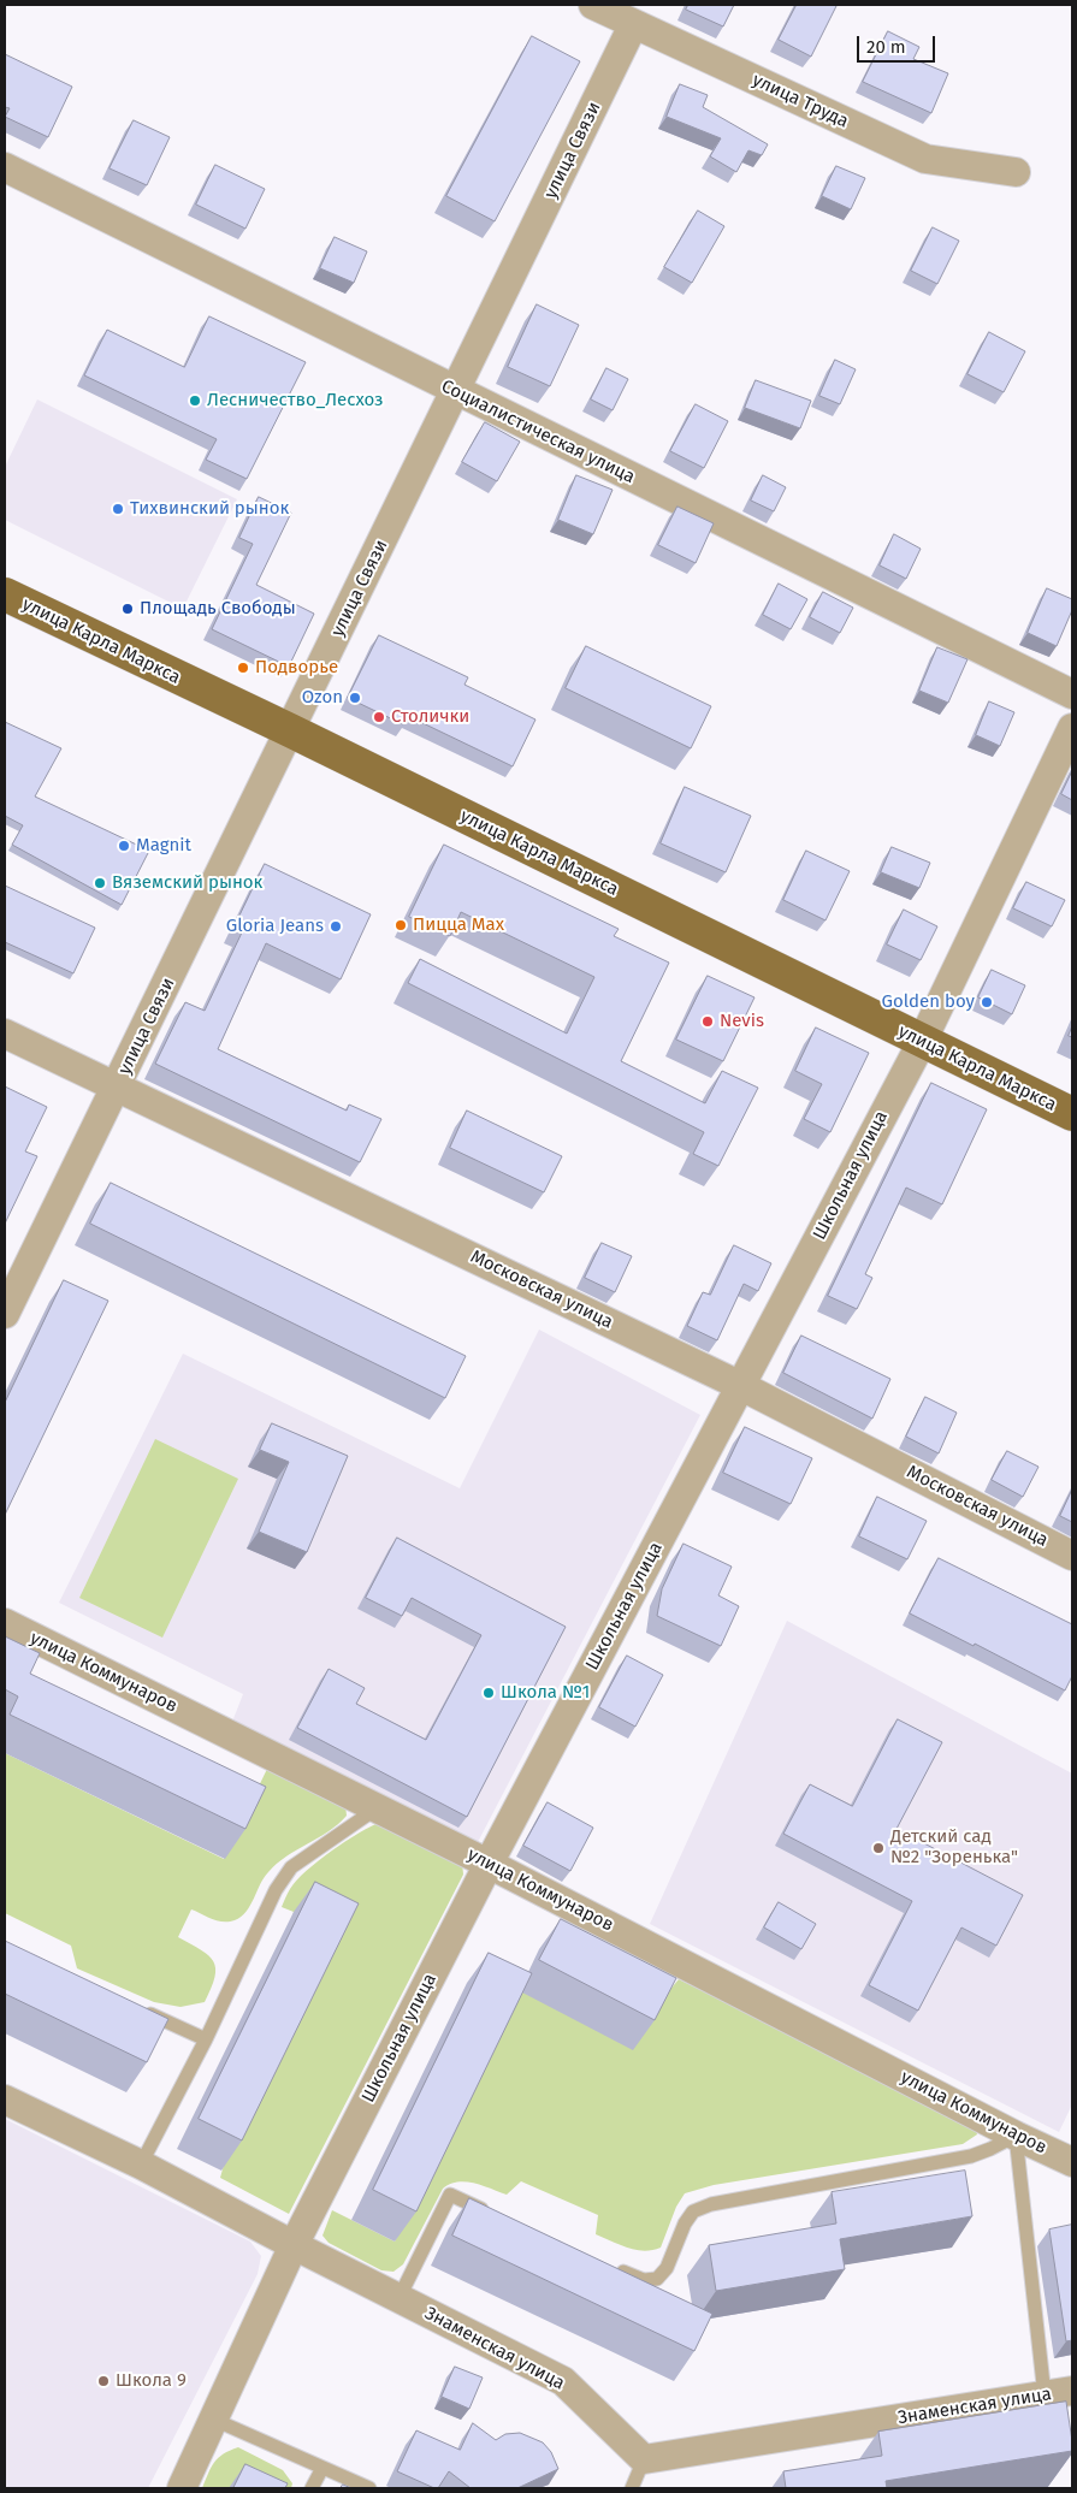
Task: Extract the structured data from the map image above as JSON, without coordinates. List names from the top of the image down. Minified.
{"streets":{"main road":["улица Карла Маркса"],"street":["улица Труда","улица Связи","Социалистическая улица","Школьная улица","Московская улица","улица Коммунаров","Знаменская улица"]},"crossings":[["улица Труда","улица Связи"],["улица Связи","Социалистическая улица"],["улица Связи","улица Карла Маркса"],["улица Связи","Московская улица"],["улица Карла Маркса","Школьная улица"],["Школьная улица","Московская улица"],["Школьная улица","улица Коммунаров"],["Школьная улица","Знаменская улица"]],"places":["Лесничество_Лесхоз","Тихвинский рынок","Площадь Свободы","Подворье","Ozon","Столички","Magnit","Вяземский рынок","Пицца Max","Gloria Jeans","Golden boy","Nevis","Школа №1","Детский сад №2 \"Зоренька\"","Школа 9"],"scale_bar":"20 m"}
